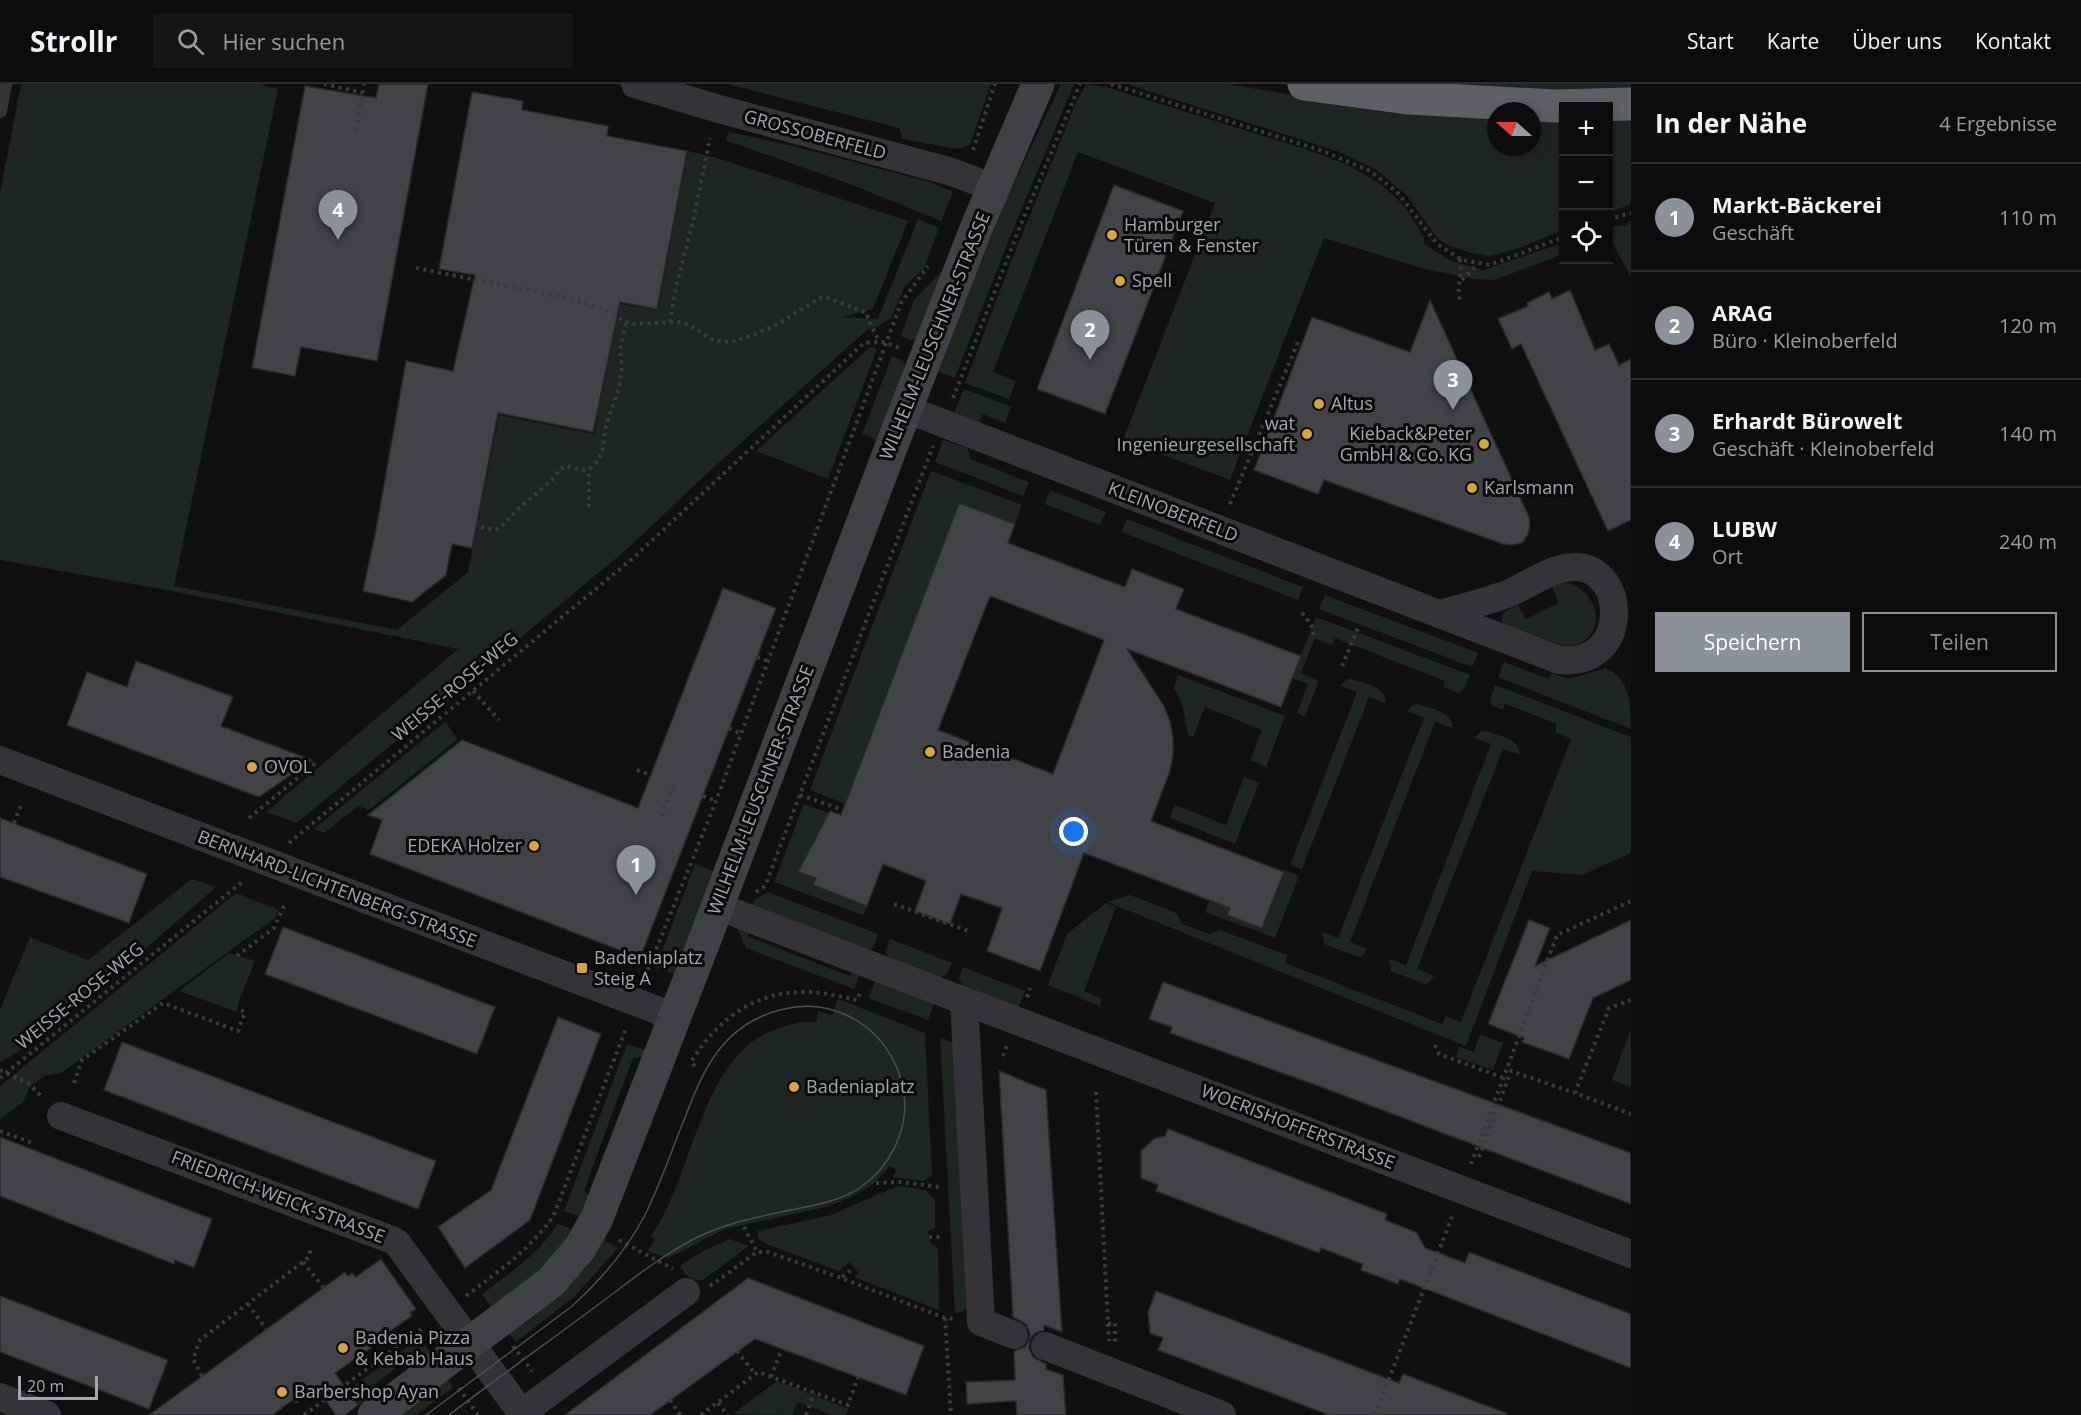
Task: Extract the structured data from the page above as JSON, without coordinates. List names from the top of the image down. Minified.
{"streets":{"street":["GROSSOBERFELD","WILHELM-LEUSCHNER-STRASSE","KLEINOBERFELD","BERNHARD-LICHTENBERG-STRASSE","WOERISHOFFERSTRASSE","FRIEDRICH-WEICK-STRASSE"],"path":["WEISSE-ROSE-WEG"]},"crossings":[["GROSSOBERFELD","WILHELM-LEUSCHNER-STRASSE"],["WILHELM-LEUSCHNER-STRASSE","KLEINOBERFELD"],["WILHELM-LEUSCHNER-STRASSE","BERNHARD-LICHTENBERG-STRASSE"],["WILHELM-LEUSCHNER-STRASSE","FRIEDRICH-WEICK-STRASSE"],["WEISSE-ROSE-WEG","BERNHARD-LICHTENBERG-STRASSE"]],"places":{"other":["Hamburger Türen & Fenster","Spell","Altus","wat Ingenieurgesellschaft","Kieback&Peter GmbH & Co. KG","Karlsmann","Badenia","OVOL","EDEKA Holzer","Badeniaplatz","Badenia Pizza & Kebab Haus","Barbershop Ayan"],"transit":["Badeniaplatz Steig A"]},"scale_bar":"20 m","north":"left","page":{"header":"Strollr","search":"Hier suchen","nav":["Start","Karte","Über uns","Kontakt"],"heading":["In der Nähe","4 Ergebnisse"],"map_buttons":["+","−"],"list":[{"mark":"1","name":"Markt-Bäckerei","note":"Geschäft","value":"110 m"},{"mark":"2","name":"ARAG","note":"Büro · Kleinoberfeld","value":"120 m"},{"mark":"3","name":"Erhardt Bürowelt","note":"Geschäft · Kleinoberfeld","value":"140 m"},{"mark":"4","name":"LUBW","note":"Ort","value":"240 m"}],"pins":["4","2","3","1"],"buttons":["Speichern","Teilen"],"scale":"20 m"}}
